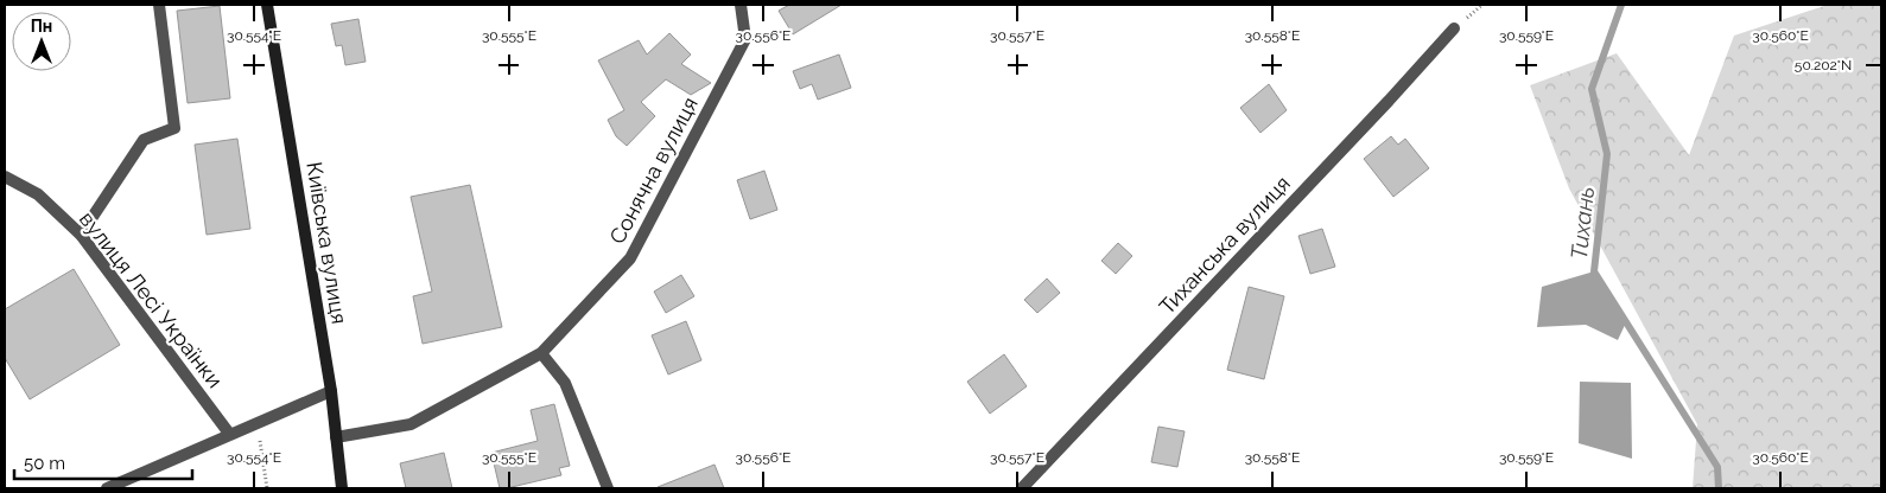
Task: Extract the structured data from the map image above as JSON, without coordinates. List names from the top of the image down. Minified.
{"streets":{"main road":["Київська вулиця"],"street":["Сонячна вулиця","Тиханська вулиця","вулиця Лесі Українки"]},"crossings":[["Сонячна вулиця","Київська вулиця"]],"water":["Тихань"],"scale_bar":"50 m","north":"top","coordinates":["30.554°E","30.555°E","30.556°E","30.557°E","30.558°E","30.559°E","30.560°E","50.202°N"]}
